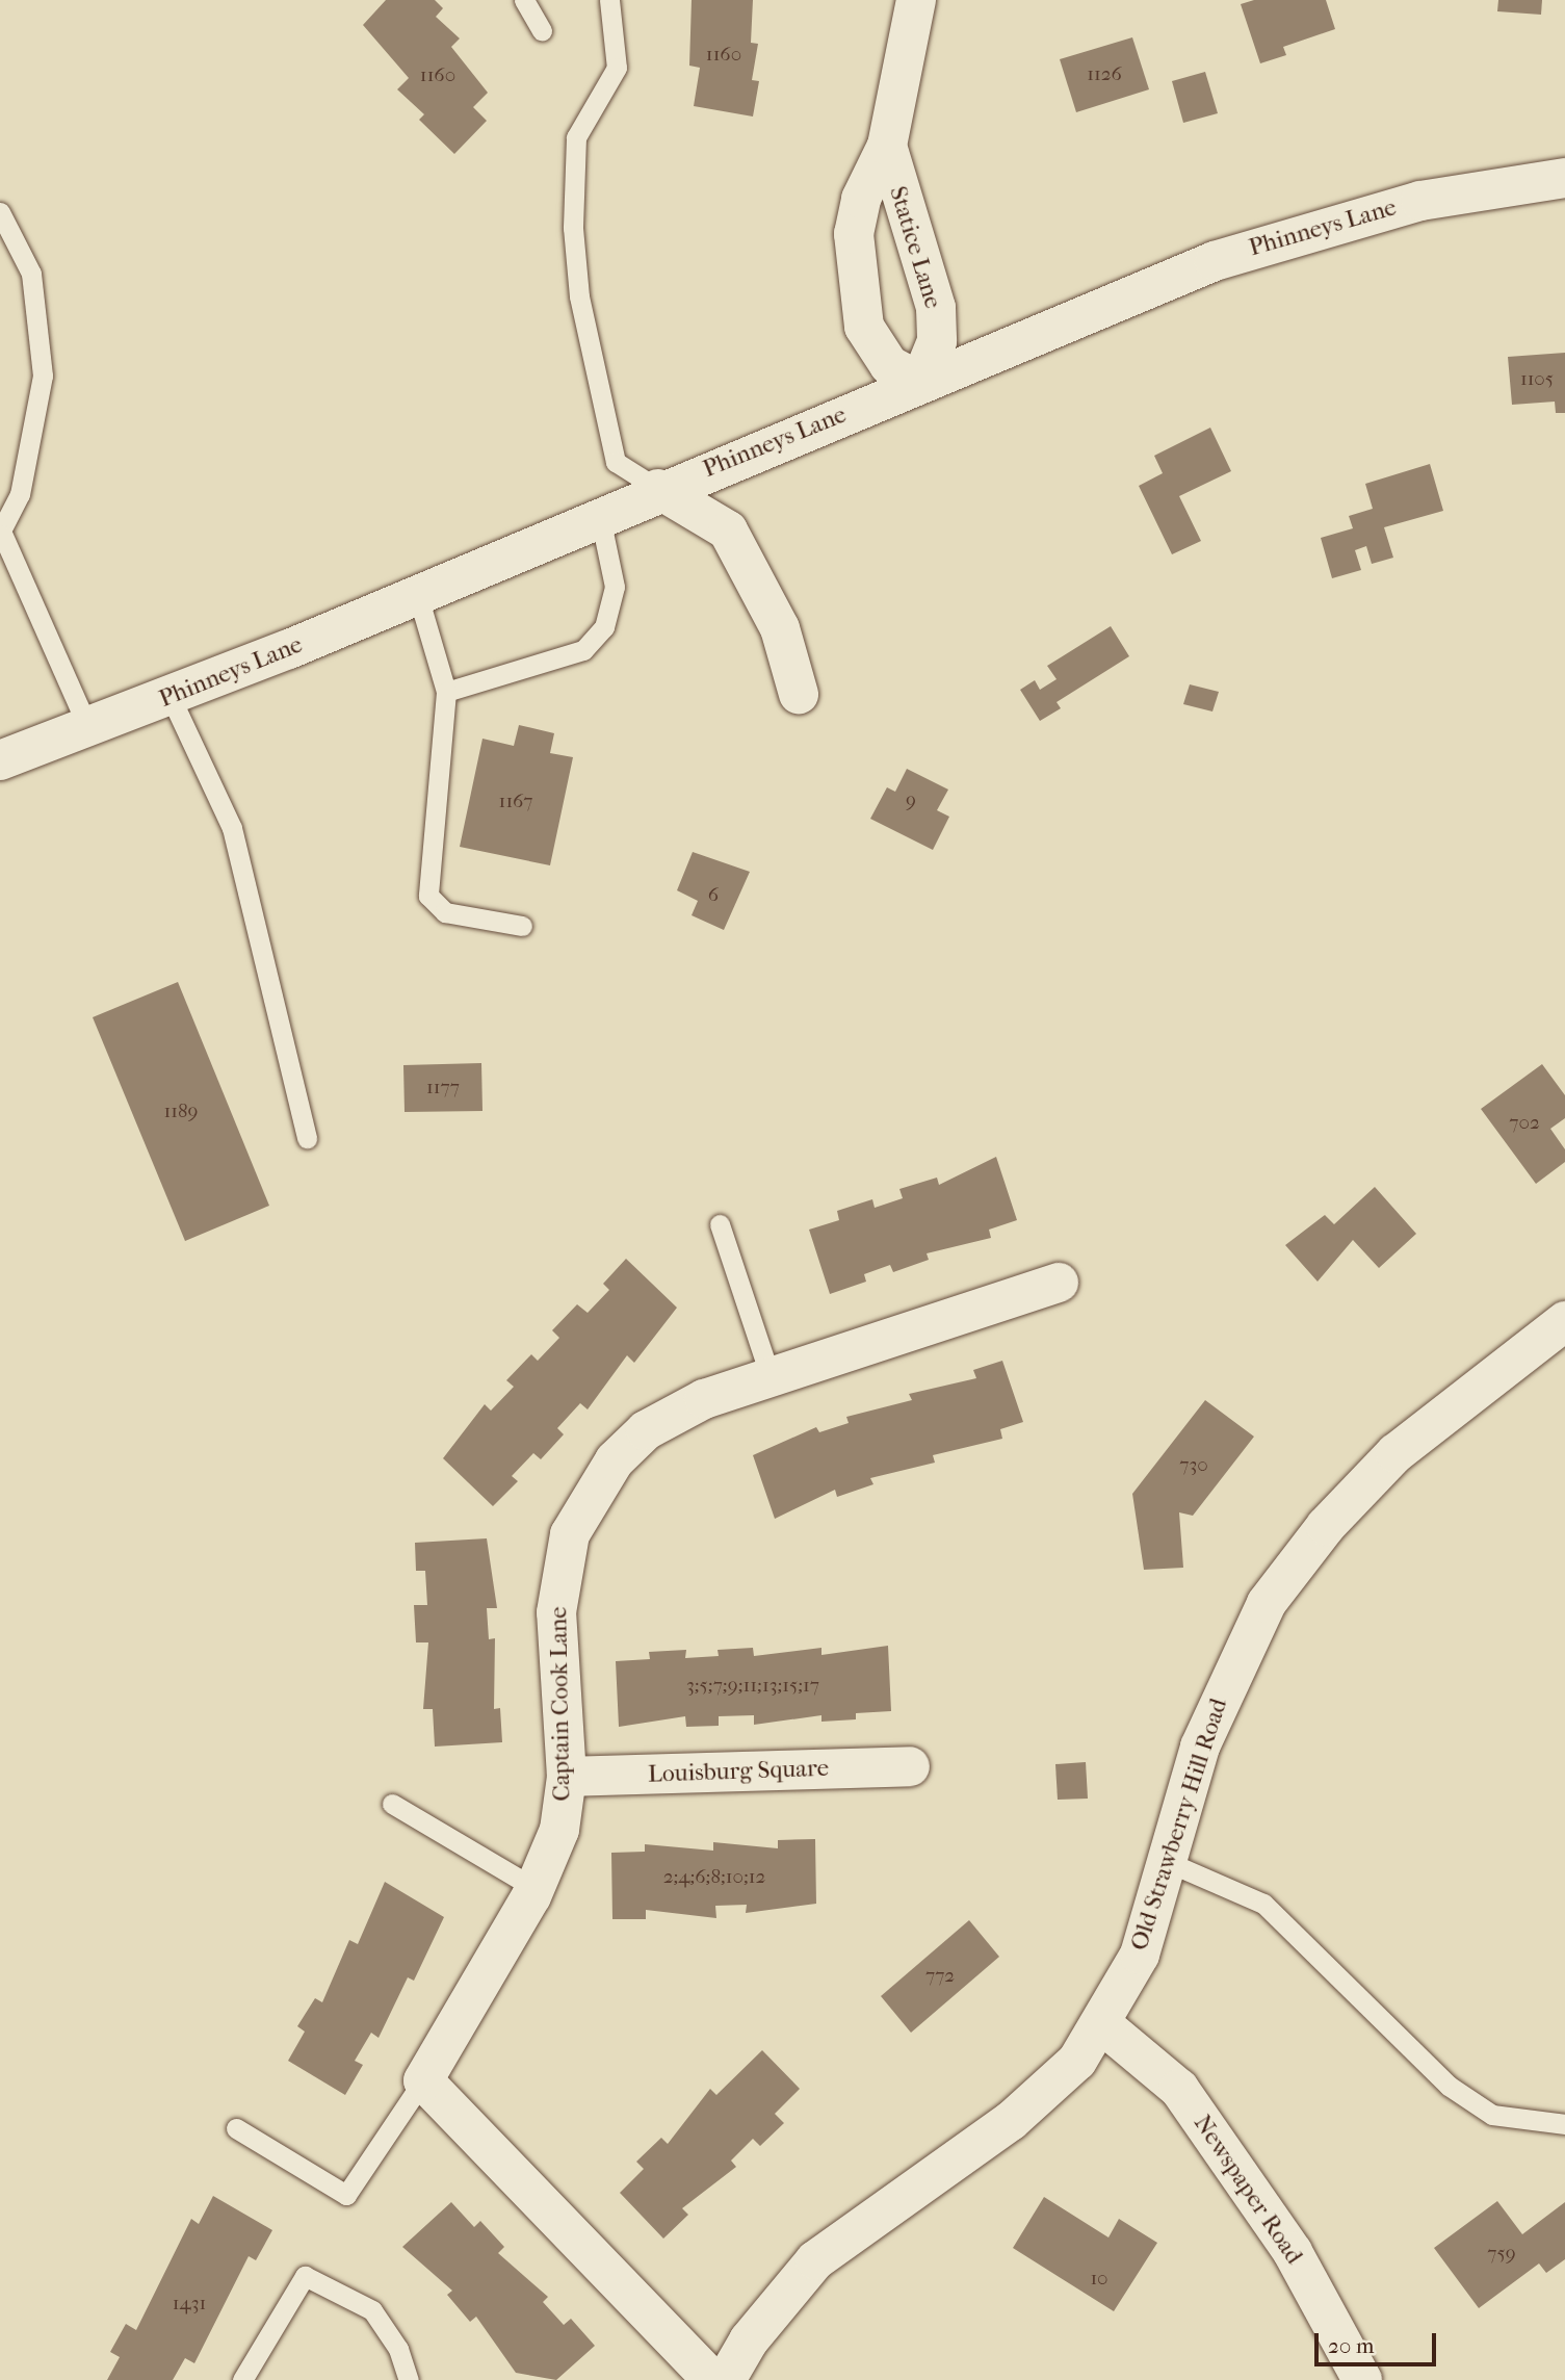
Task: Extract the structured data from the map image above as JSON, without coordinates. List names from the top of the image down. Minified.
{"streets":{"street":["Phinneys Lane","Statice Lane","Captain Cook Lane","Louisburg Square","Old Strawberry Hill Road","Newspaper Road"]},"crossings":[["Phinneys Lane","Statice Lane"],["Captain Cook Lane","Louisburg Square"],["Old Strawberry Hill Road","Newspaper Road"]],"house_numbers":["1160","1126","1160","1105","9","1167","6","1177","1189","702","730","3;5;7;9;11;13;15;17","2;4;6;8;10;12","772","759","10","1431"],"scale_bar":"20 m"}
